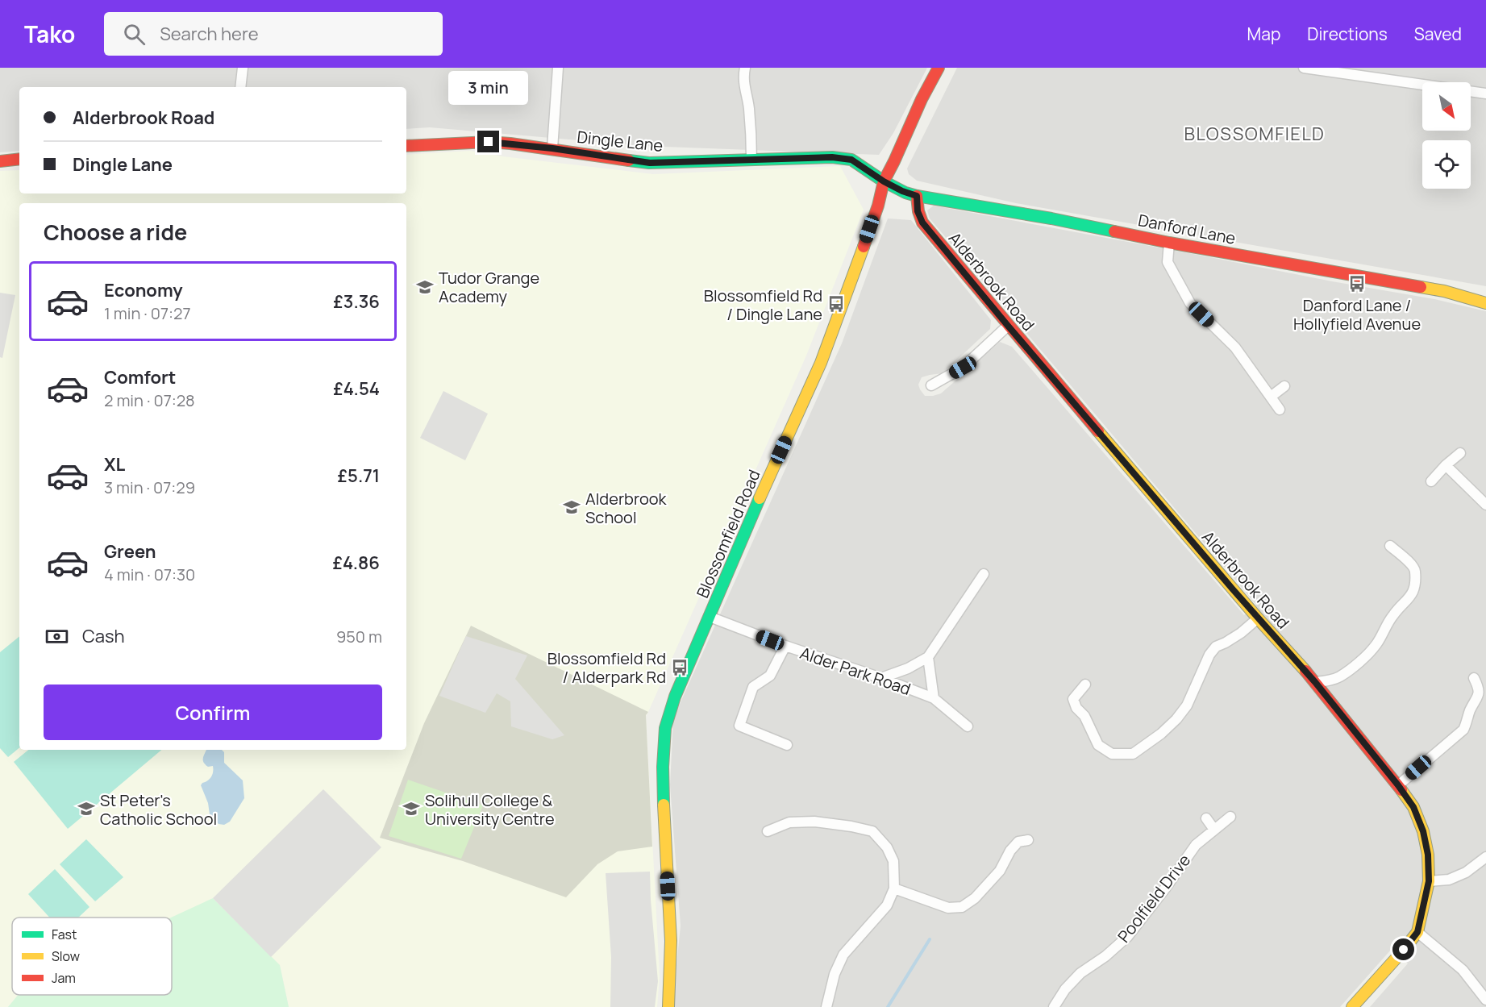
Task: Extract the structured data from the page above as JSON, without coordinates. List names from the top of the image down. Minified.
{"streets":{"street":["Dingle Lane","Danford Lane","Alderbrook Road","Blossomfield Road","Alder Park Road","Poolfield Drive"]},"crossings":[["Dingle Lane","Danford Lane"],["Dingle Lane","Blossomfield Road"],["Danford Lane","Alderbrook Road"],["Danford Lane","Blossomfield Road"],["Blossomfield Road","Alder Park Road"]],"districts":["BLOSSOMFIELD"],"places":{"bus stop":["Danford Lane / Hollyfield Avenue","Blossomfield Rd / Dingle Lane","Blossomfield Rd / Alderpark Rd"],"school or university":["Tudor Grange Academy","Alderbrook School","St Peter's Catholic School","Solihull College & University Centre"]},"legend":["Fast","Slow","Jam"],"north":"bottom right","page":{"header":"Tako","search":"Search here","nav":["Map","Directions","Saved"],"bubble":"3 min","banner":["Alderbrook Road","Dingle Lane"],"heading":"Choose a ride","list":[{"name":"Economy","note":"1 min · 07:27","value":"£3.36"},{"name":"Comfort","note":"2 min · 07:28","value":"£4.54"},{"name":"XL","note":"3 min · 07:29","value":"£5.71"},{"name":"Green","note":"4 min · 07:30","value":"£4.86"}],"pay":["Cash","950 m"],"buttons":"Confirm"}}
